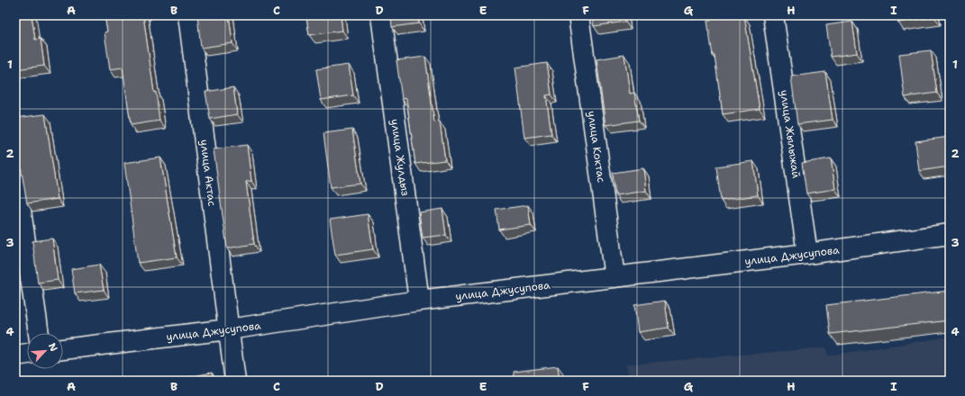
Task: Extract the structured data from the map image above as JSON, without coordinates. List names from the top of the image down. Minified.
{"streets":{"street":["улица Жылыжай","улица Коктас","улица Жулдыз","улица Актас","улица Джусупова"]},"crossings":[["улица Жылыжай","улица Джусупова"],["улица Коктас","улица Джусупова"],["улица Жулдыз","улица Джусупова"],["улица Актас","улица Джусупова"]],"north":"top right","grid":{"columns":["A","B","C","D","E","F","G","H","I"],"rows":["1","2","3","4"]}}
